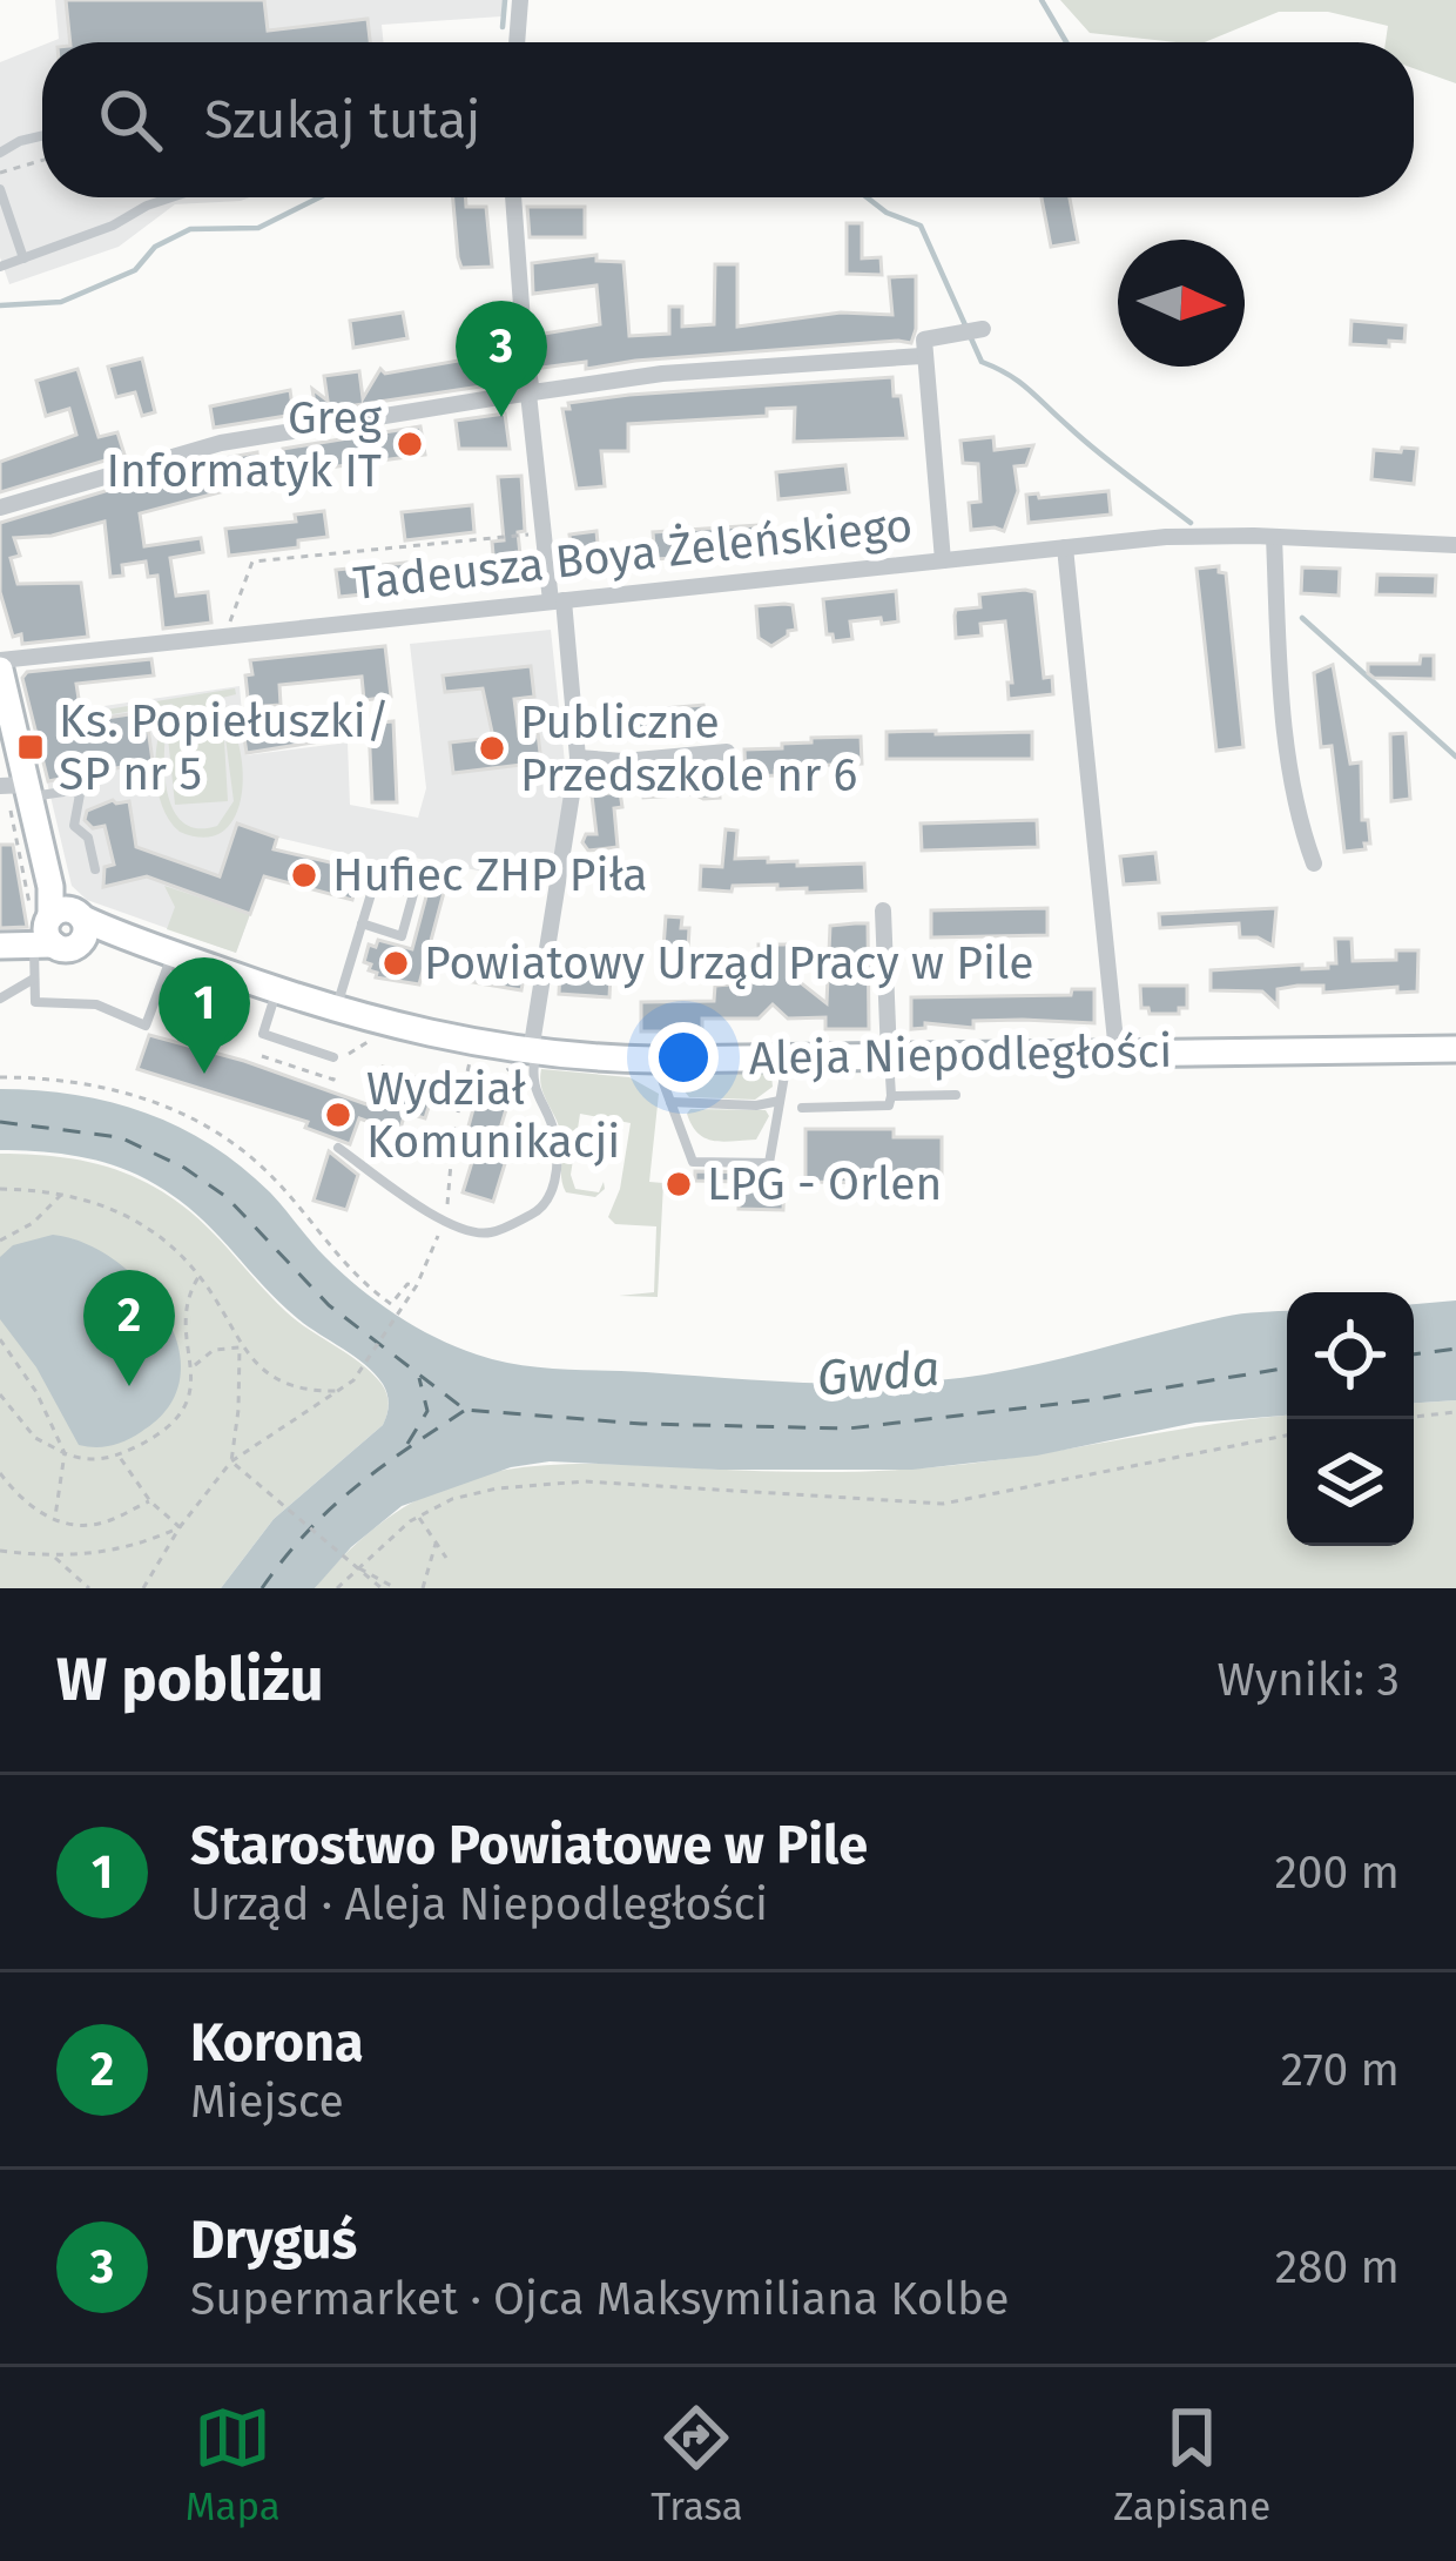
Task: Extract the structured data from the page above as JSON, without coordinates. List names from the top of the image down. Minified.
{"streets":{"street":["Tadeusza Boya Żeleńskiego","Aleja Niepodległości"]},"water":["Gwda"],"places":{"other":["Greg Informatyk IT","Publiczne Przedszkole nr 6","Hufiec ZHP Piła","Powiatowy Urząd Pracy w Pile","Wydział Komunikacji","LPG - Orlen"],"transit":["Ks. Popiełuszki/ SP nr 5"]},"north":"right","page":{"search":"Szukaj tutaj","pins":["3","1","2"],"heading":["W pobliżu","Wyniki: 3"],"list":[{"mark":"1","name":"Starostwo Powiatowe w Pile","note":"Urząd · Aleja Niepodległości","value":"200 m"},{"mark":"2","name":"Korona","note":"Miejsce","value":"270 m"},{"mark":"3","name":"Dryguś","note":"Supermarket · Ojca Maksymiliana Kolbe","value":"280 m"}],"nav":["Mapa","Trasa","Zapisane"]}}
